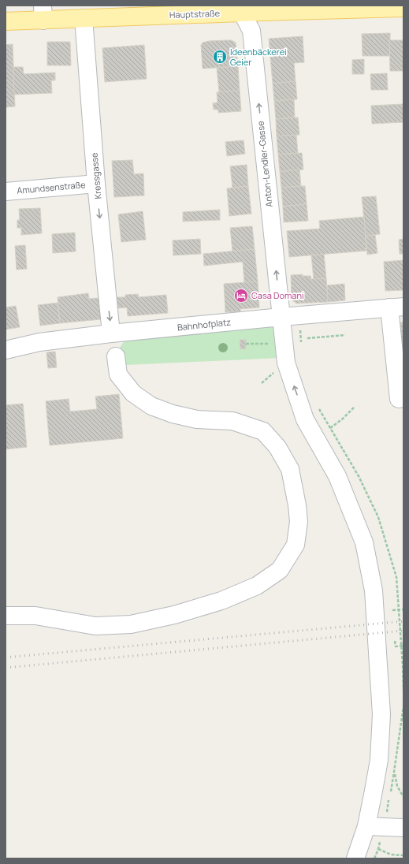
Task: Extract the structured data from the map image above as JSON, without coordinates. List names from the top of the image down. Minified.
{"streets":{"main road":["Hauptstraße"],"street":["Anton-Lendler-Gasse","Kressgasse","Amundsenstraße","Bahnhofplatz"]},"crossings":[["Hauptstraße","Anton-Lendler-Gasse"],["Hauptstraße","Kressgasse"],["Anton-Lendler-Gasse","Bahnhofplatz"],["Kressgasse","Amundsenstraße"],["Kressgasse","Bahnhofplatz"]],"one_way":["Anton-Lendler-Gasse","Kressgasse"],"places":{"building":["Ideenbäckerei Geier"],"hotel":["Casa Domani"]}}
